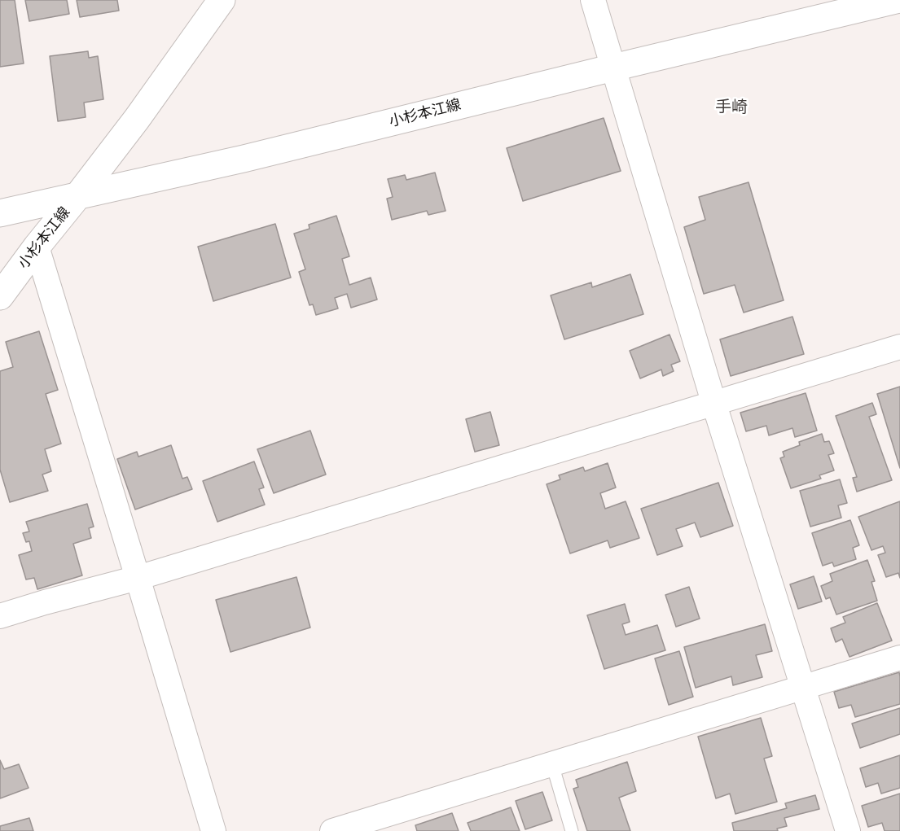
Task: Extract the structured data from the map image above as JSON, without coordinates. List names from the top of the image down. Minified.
{"streets":{"main road":["小杉本江線"]},"districts":["手崎"]}
